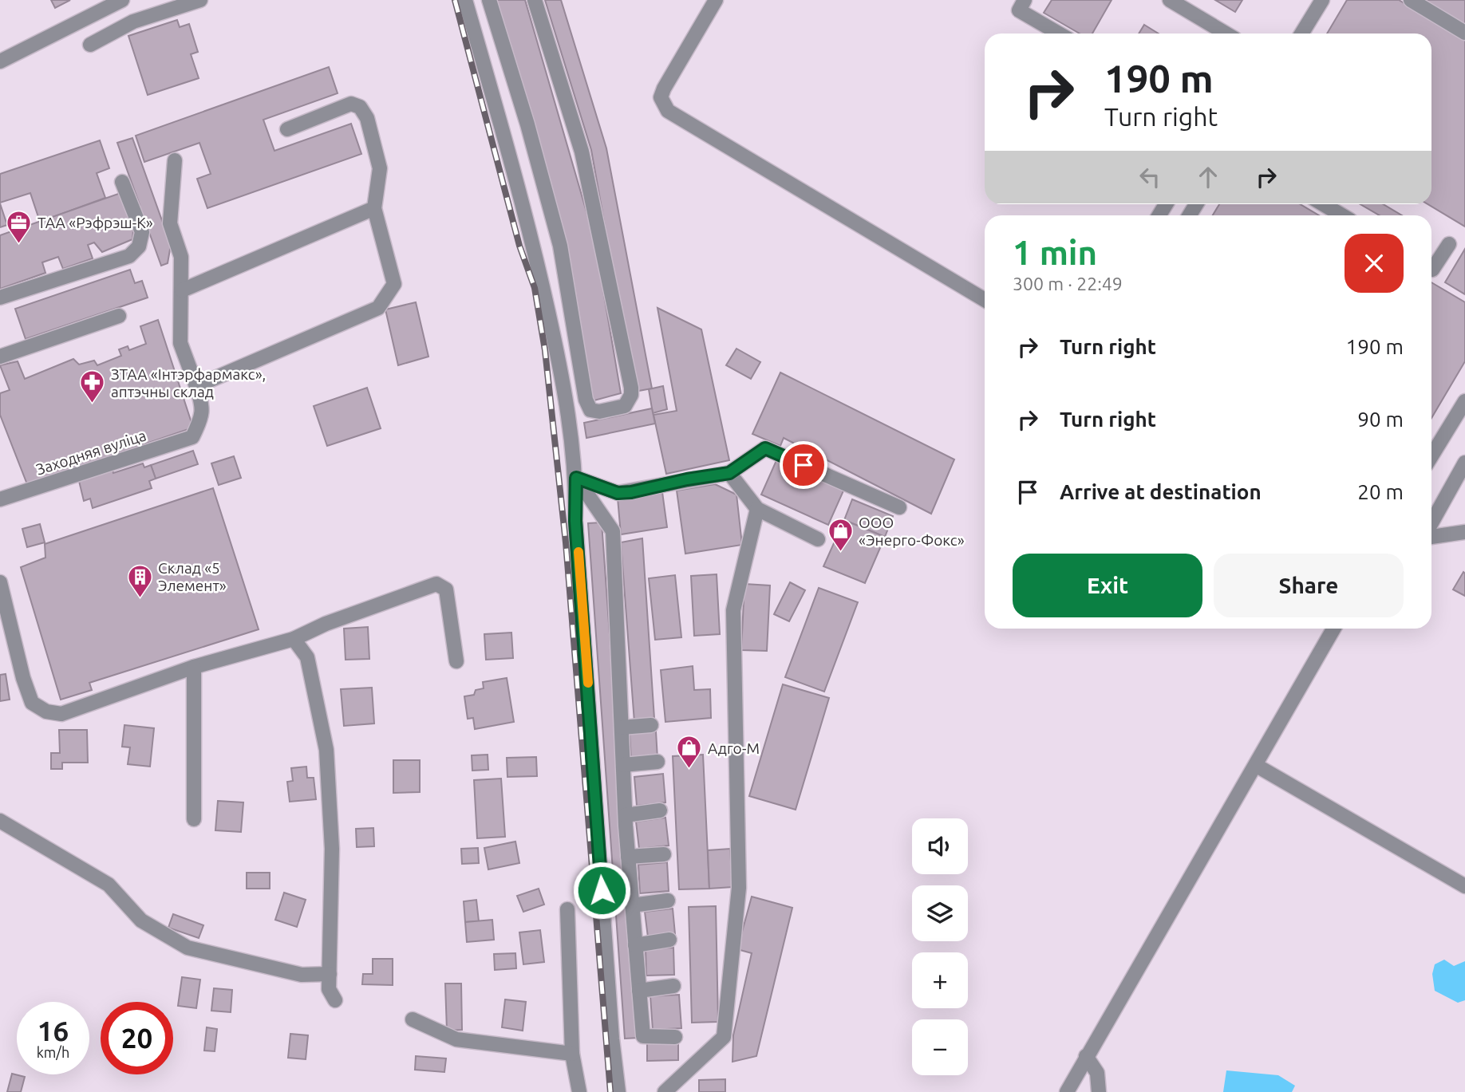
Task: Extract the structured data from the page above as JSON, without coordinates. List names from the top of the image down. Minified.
{"streets":{"street":["Заходняя вуліца"]},"places":{"office":["ТАА «Рэфрэш-К»"],"pharmacy":["ЗТАА «Інтэрфармакс», аптэчны склад"],"shop":["ООО «Энерго-Фокс»","Адго-М"],"building":["Склад «5 Элемент»"]},"page":{"turn":["190 m","Turn right"],"heading":["1 min","300 m · 22:49"],"list":[{"name":"Turn right","value":"190 m"},{"name":"Turn right","value":"90 m"},{"name":"Arrive at destination","value":"20 m"}],"buttons":["Exit","Share"],"map_buttons":["+","−"],"speed":"16 km/h","limit":"20"}}
